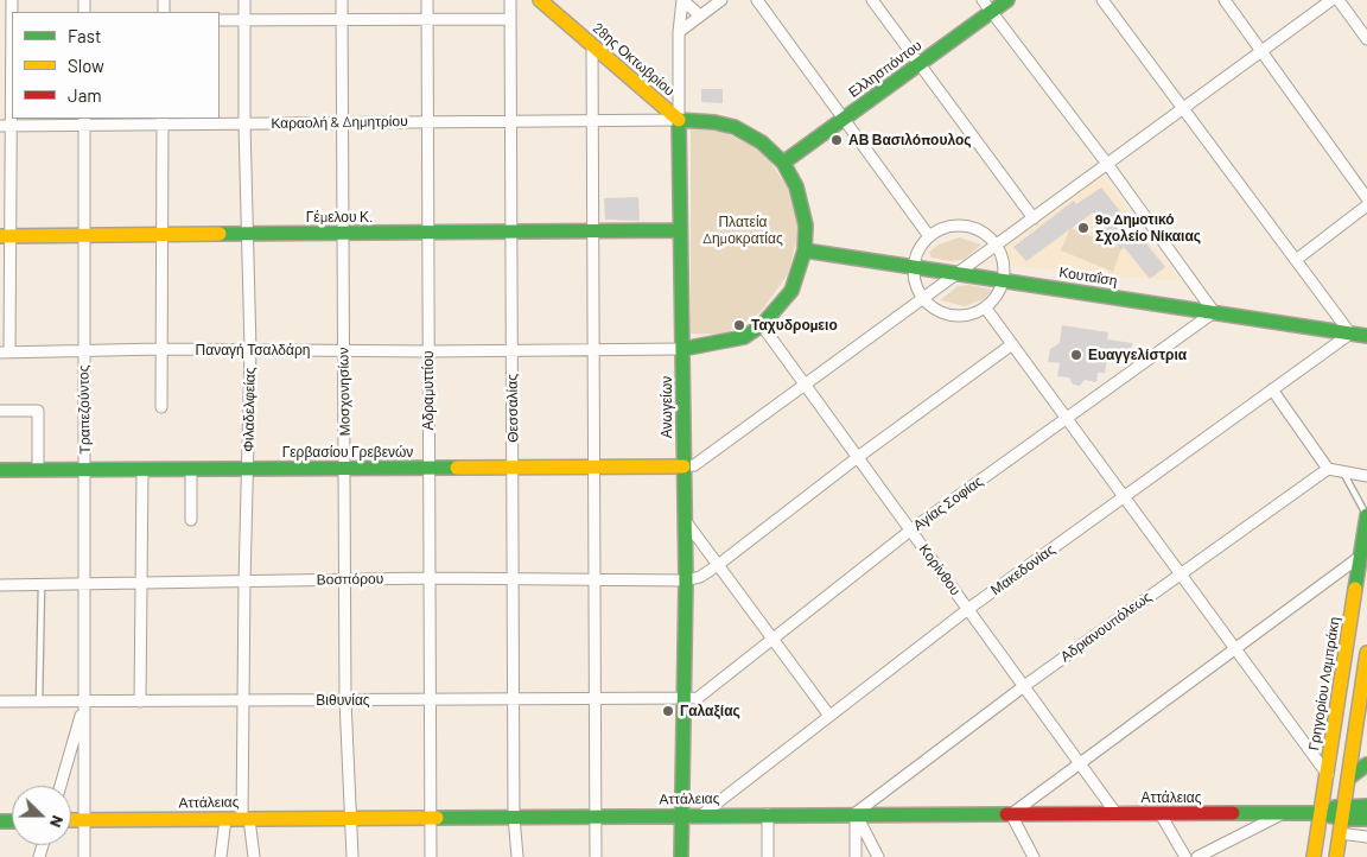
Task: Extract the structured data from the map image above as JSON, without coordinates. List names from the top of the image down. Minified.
{"streets":{"main road":["28ης Οκτωβρίου","Ελλησπόντου","Γέμελου Κ.","Κουταΐση","Ανωγείων","Γερβασίου Γρεβενών","Γρηγορίου Λαμπράκη","Αττάλειας"],"street":["Καραολή & Δημητρίου","Παναγή Τσαλδάρη","Αδραμυττίου","Μοσχονησίων","Θεσσαλίας","Τραπεζούντος","Φιλαδελφείας","Αγίας Σοφίας","Κορίνθου","Μακεδονίας","Βοσπόρου","Αδριανουπόλεως","Βιθυνίας"]},"crossings":[["28ης Οκτωβρίου","Καραολή & Δημητρίου"],["28ης Οκτωβρίου","Ανωγείων"],["Καραολή & Δημητρίου","Αδραμυττίου"],["Καραολή & Δημητρίου","Μοσχονησίων"],["Καραολή & Δημητρίου","Ανωγείων"],["Καραολή & Δημητρίου","Θεσσαλίας"],["Καραολή & Δημητρίου","Τραπεζούντος"],["Καραολή & Δημητρίου","Φιλαδελφείας"],["Γέμελου Κ.","Αδραμυττίου"],["Γέμελου Κ.","Μοσχονησίων"],["Γέμελου Κ.","Ανωγείων"],["Γέμελου Κ.","Θεσσαλίας"],["Γέμελου Κ.","Τραπεζούντος"],["Γέμελου Κ.","Φιλαδελφείας"],["Κουταΐση","Αγίας Σοφίας"],["Κουταΐση","Μακεδονίας"],["Παναγή Τσαλδάρη","Αδραμυττίου"],["Παναγή Τσαλδάρη","Μοσχονησίων"],["Παναγή Τσαλδάρη","Ανωγείων"],["Παναγή Τσαλδάρη","Θεσσαλίας"],["Παναγή Τσαλδάρη","Τραπεζούντος"],["Παναγή Τσαλδάρη","Φιλαδελφείας"],["Αδραμυττίου","Γερβασίου Γρεβενών"],["Αδραμυττίου","Βοσπόρου"],["Αδραμυττίου","Βιθυνίας"],["Αδραμυττίου","Αττάλειας"],["Μοσχονησίων","Γερβασίου Γρεβενών"],["Μοσχονησίων","Βοσπόρου"],["Μοσχονησίων","Βιθυνίας"],["Μοσχονησίων","Αττάλειας"],["Ανωγείων","Γερβασίου Γρεβενών"],["Ανωγείων","Αγίας Σοφίας"],["Ανωγείων","Βοσπόρου"],["Ανωγείων","Βιθυνίας"],["Ανωγείων","Αττάλειας"],["Θεσσαλίας","Γερβασίου Γρεβενών"],["Θεσσαλίας","Βοσπόρου"],["Θεσσαλίας","Βιθυνίας"],["Θεσσαλίας","Αττάλειας"],["Τραπεζούντος","Γερβασίου Γρεβενών"],["Τραπεζούντος","Βοσπόρου"],["Τραπεζούντος","Βιθυνίας"],["Τραπεζούντος","Αττάλειας"],["Φιλαδελφείας","Γερβασίου Γρεβενών"],["Φιλαδελφείας","Βοσπόρου"],["Φιλαδελφείας","Βιθυνίας"],["Φιλαδελφείας","Αττάλειας"],["Αγίας Σοφίας","Κορίνθου"],["Αγίας Σοφίας","Βιθυνίας"],["Κορίνθου","Μακεδονίας"],["Κορίνθου","Βοσπόρου"],["Κορίνθου","Αδριανουπόλεως"],["Κορίνθου","Αττάλειας"],["Μακεδονίας","Αττάλειας"],["Αδριανουπόλεως","Αττάλειας"],["Γρηγορίου Λαμπράκη","Αττάλειας"]],"parks":["Πλατεία Δημοκρατίας"],"places":["ΑΒ Βασιλόπουλος","9o Δημοτικό Σχολείο Νίκαιας","Ταχυδρομειο","Ευαγγελίστρια","Γαλαξίας"],"legend":["Fast","Slow","Jam"],"north":"right"}
